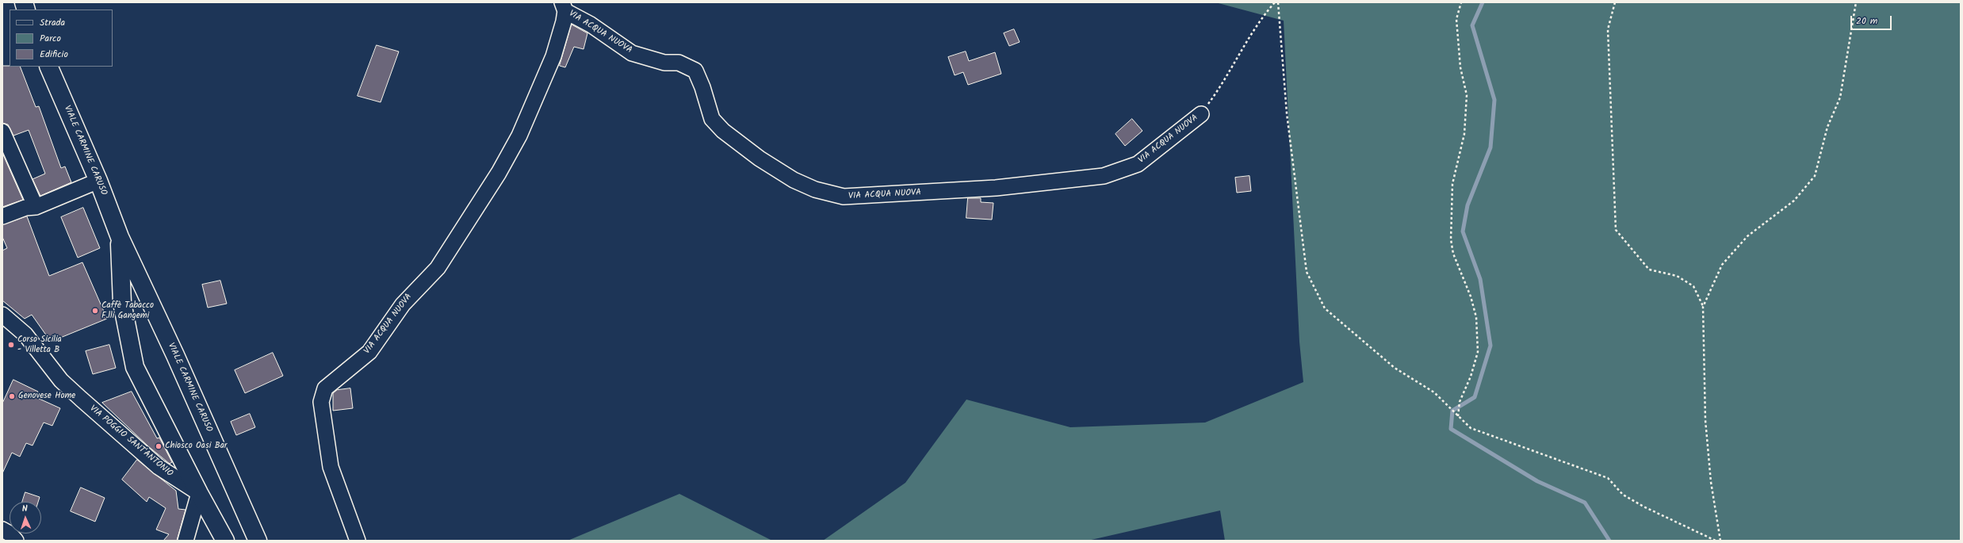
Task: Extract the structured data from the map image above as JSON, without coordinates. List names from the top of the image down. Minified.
{"streets":{"street":["VIA ACQUA NUOVA","VIALE CARMINE CARUSO","VIA POGGIO SANT'ANTONIO"]},"places":["Caffè Tabacco F.lli Gangemi","Corso Sicilia - Villetta B","Genovese Home","Chiosco Oasi Bar"],"legend":["Strada","Parco","Edificio"],"scale_bar":"20 m","north":"top"}
